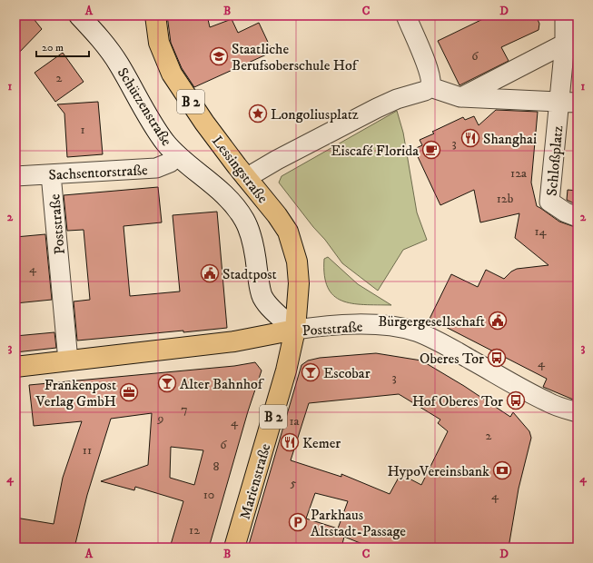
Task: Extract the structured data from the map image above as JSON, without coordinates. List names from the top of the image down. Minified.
{"streets":{"main road":["B 2","Lessingstraße","Poststraße","Marienstraße"],"street":["Schützenstraße","Schloßplatz","Sachsentorstraße"]},"crossings":[["Schützenstraße","Lessingstraße"],["Schützenstraße","Sachsentorstraße"],["Schützenstraße","Poststraße"],["Schützenstraße","Marienstraße"],["Lessingstraße","Poststraße"],["Lessingstraße","Marienstraße"],["Sachsentorstraße","Poststraße"],["Poststraße","Marienstraße"]],"places":{"school or university":["Staatliche Berufsoberschule Hof"],"place":["Longoliusplatz"],"restaurant":["Shanghai","Kemer"],"cafe":["Eiscafé Florida"],"public building":["Stadtpost","Bürgergesellschaft"],"bus stop":["Oberes Tor","Hof Oberes Tor"],"bar":["Escobar","Alter Bahnhof"],"office":["Frankenpost Verlag GmbH"],"bank":["HypoVereinsbank"],"parking":["Parkhaus Altstadt-Passage"]},"house_numbers":["6","2","1","3","12a","12b","14","4","4","3","7","9","1a","4","2","6","11","8","5","10","4","12"],"scale_bar":"20 m","grid":{"columns":["A","B","C","D"],"rows":["1","2","3","4"]}}
